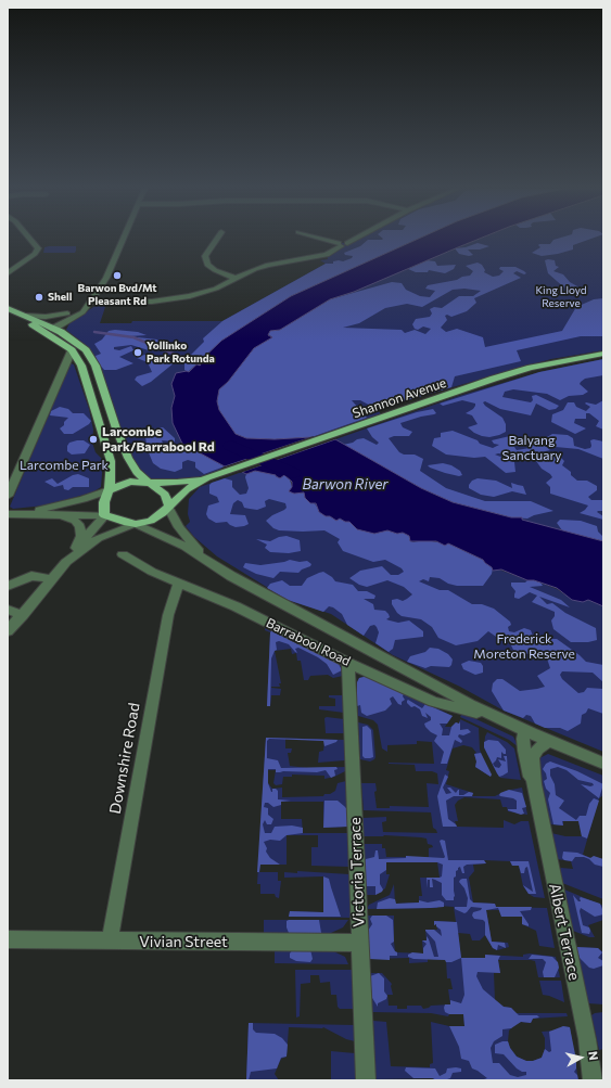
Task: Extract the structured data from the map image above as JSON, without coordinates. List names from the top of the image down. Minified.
{"streets":{"main road":["Shannon Avenue"],"street":["Barrabool Road","Downshire Road","Victoria Terrace","Albert Terrace","Vivian Street"]},"crossings":[["Shannon Avenue","Barrabool Road"],["Barrabool Road","Downshire Road"],["Barrabool Road","Victoria Terrace"],["Barrabool Road","Albert Terrace"],["Downshire Road","Vivian Street"],["Victoria Terrace","Vivian Street"]],"water":["Barwon River"],"parks":["King Lloyd Reserve","Balyang Sanctuary","Larcombe Park","Frederick Moreton Reserve"],"places":["Barwon Bvd/Mt Pleasant Rd","Shell","Yollinko Park Rotunda","Larcombe Park/Barrabool Rd"],"north":"right"}
